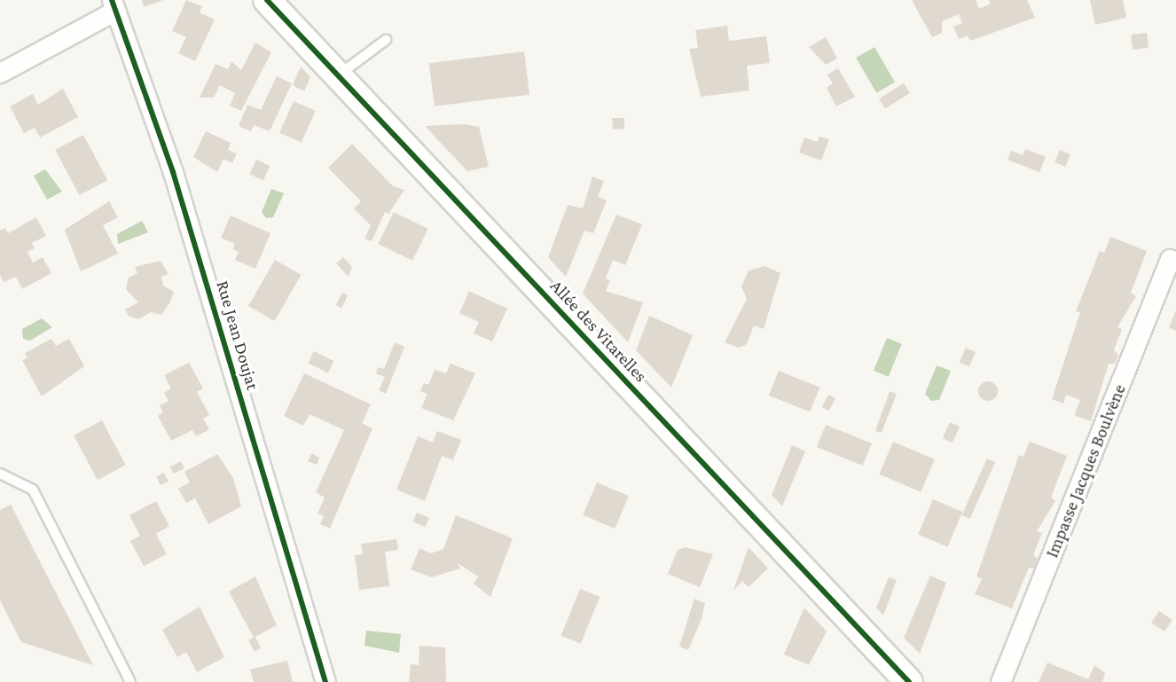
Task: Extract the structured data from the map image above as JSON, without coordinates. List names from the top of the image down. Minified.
{"streets":{"main road":["Allée des Vitarelles"],"street":["Rue Jean Doujat","Impasse Jacques Boulvène"]}}
